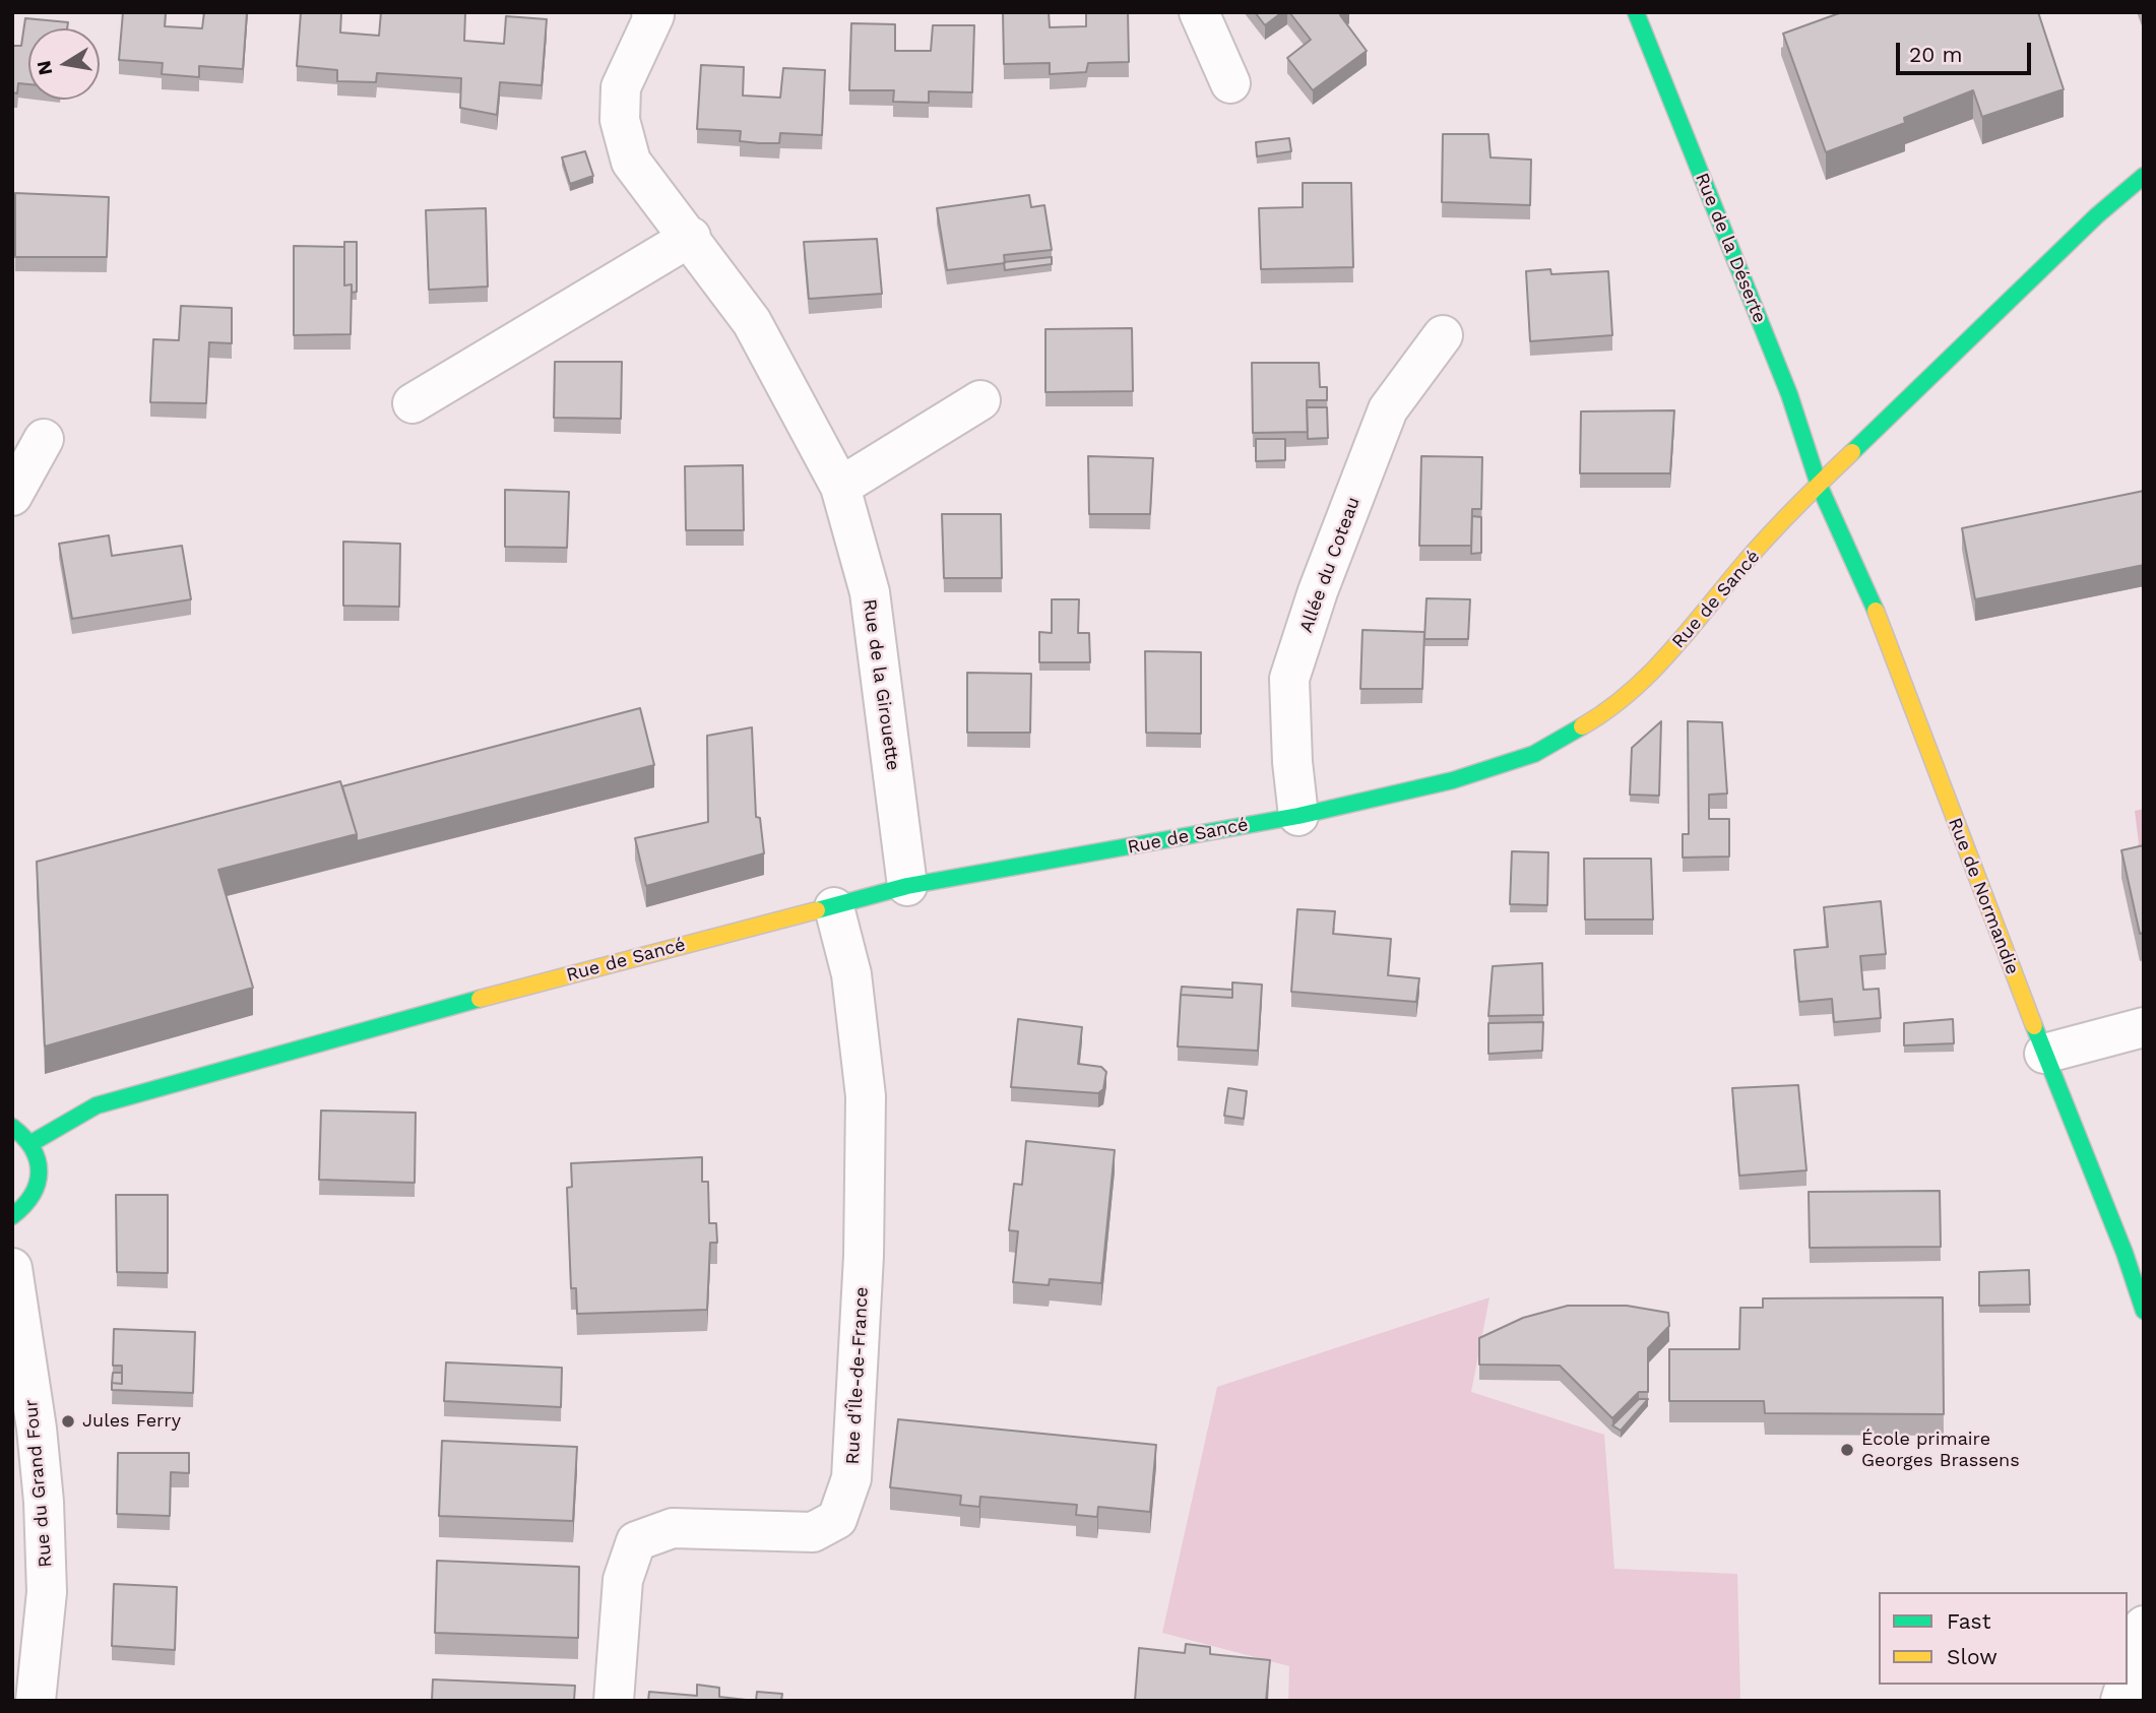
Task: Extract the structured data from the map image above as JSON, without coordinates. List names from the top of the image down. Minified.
{"streets":{"street":["Rue de la Déserte","Allée du Coteau","Rue de Sancé","Rue de la Girouette","Rue de Normandie","Rue d'Île-de-France","Rue du Grand Four"]},"crossings":[["Rue de la Déserte","Rue de Sancé"],["Rue de la Déserte","Rue de Normandie"],["Allée du Coteau","Rue de Sancé"],["Rue de Sancé","Rue de la Girouette"],["Rue de Sancé","Rue de Normandie"],["Rue de Sancé","Rue d'Île-de-France"]],"places":["Jules Ferry","École primaire Georges Brassens"],"legend":["Fast","Slow"],"scale_bar":"20 m","north":"left"}
